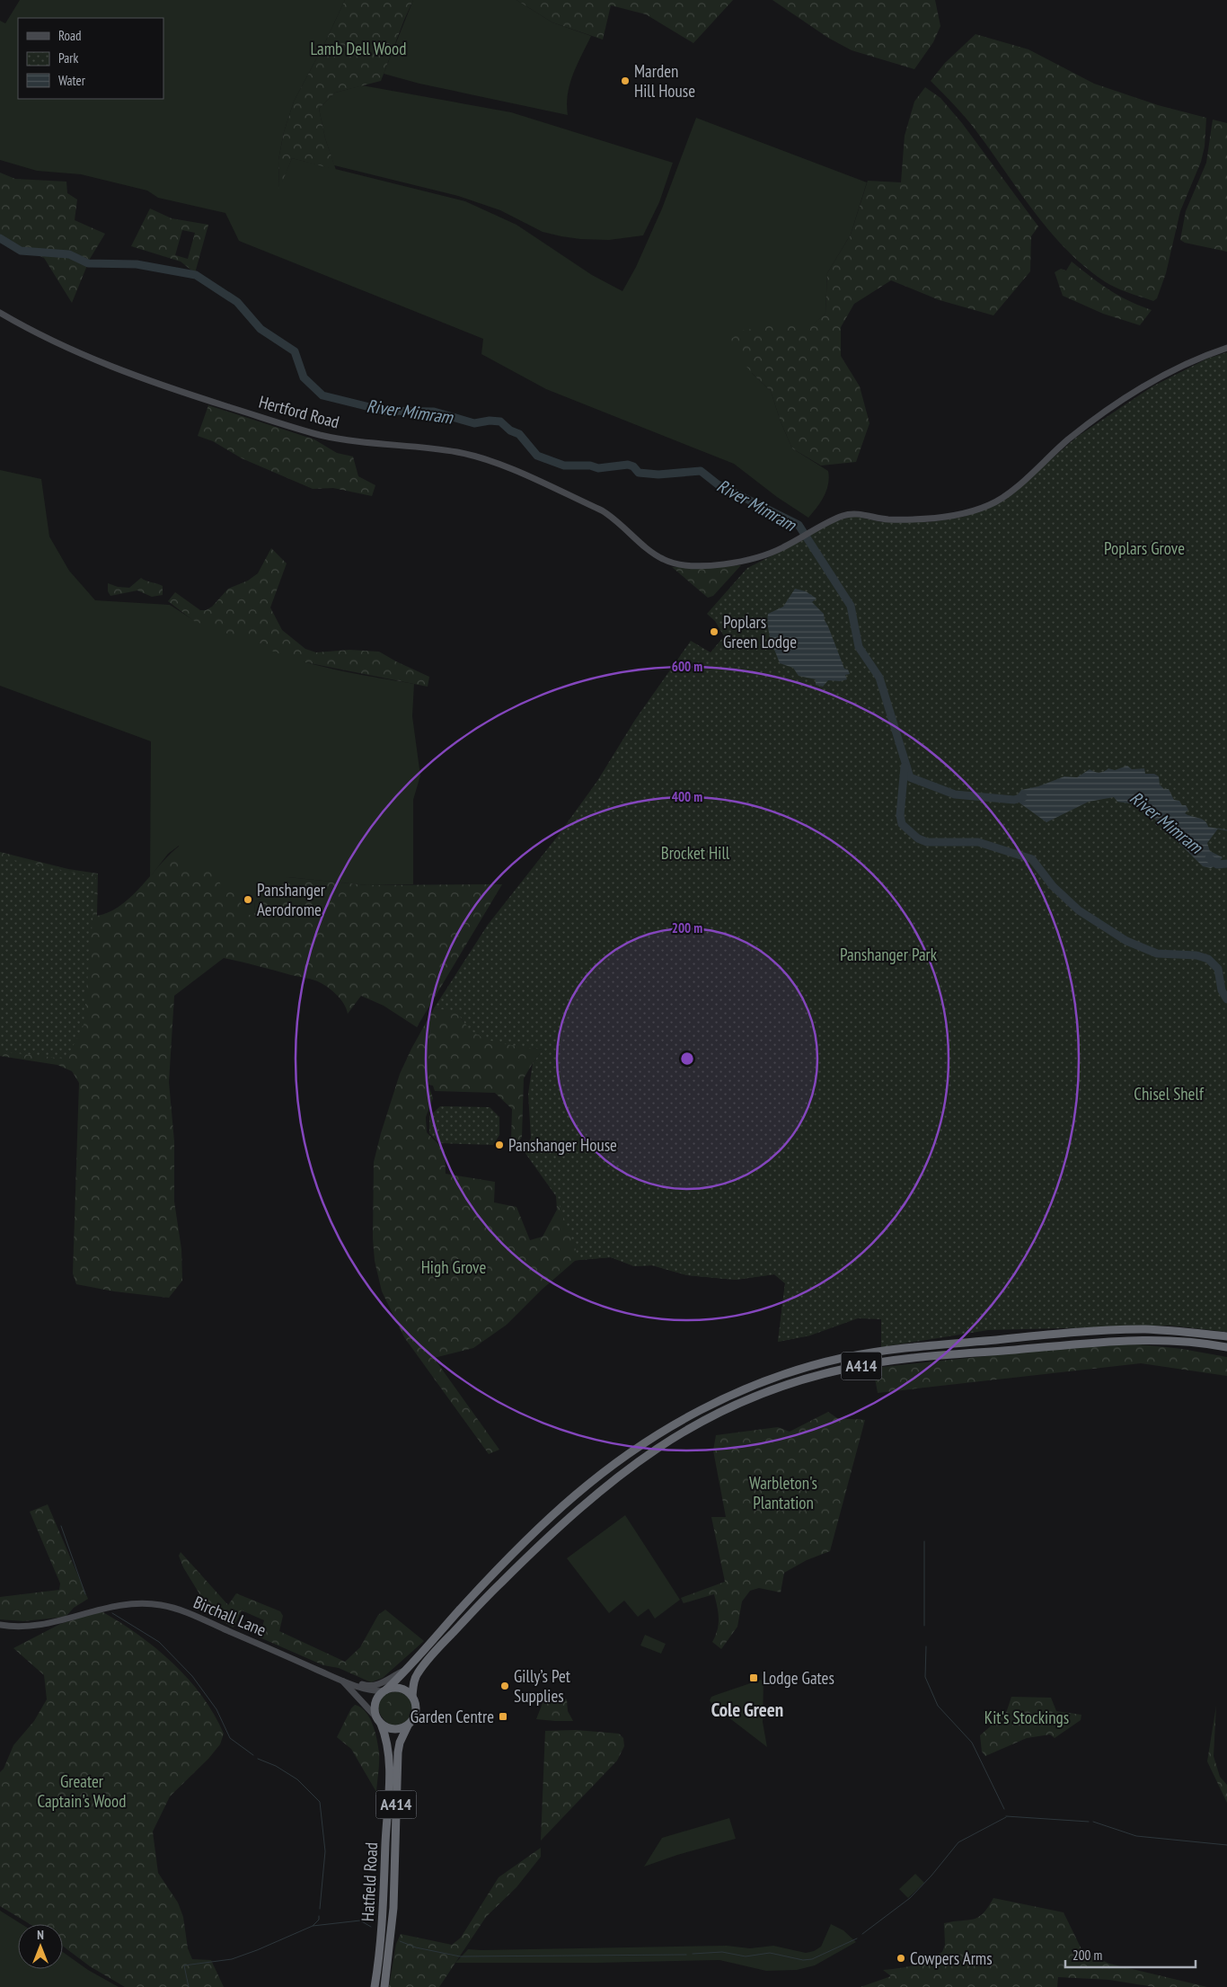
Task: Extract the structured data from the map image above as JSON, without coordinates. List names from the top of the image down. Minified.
{"streets":{"highway":["A414","Hatfield Road"],"main road":["Hertford Road","Birchall Lane"]},"crossings":[["A414","Birchall Lane"],["A414","Hatfield Road"],["Birchall Lane","Hatfield Road"]],"districts":["Cole Green"],"water":["River Mimram"],"parks":["Lamb Dell Wood","Poplars Grove","Brocket Hill","Panshanger Park","Chisel Shelf","High Grove","Warbleton's Plantation","Kit's Stockings","Greater Captain's Wood"],"places":{"other":["Marden Hill House","Poplars Green Lodge","Panshanger Aerodrome","Panshanger House","Gilly’s Pet Supplies","Cowpers Arms"],"transit":["Lodge Gates","Garden Centre"]},"legend":["Road","Park","Water"],"scale_bar":"200 m","north":"top","rings":["600 m","400 m","200 m"]}
